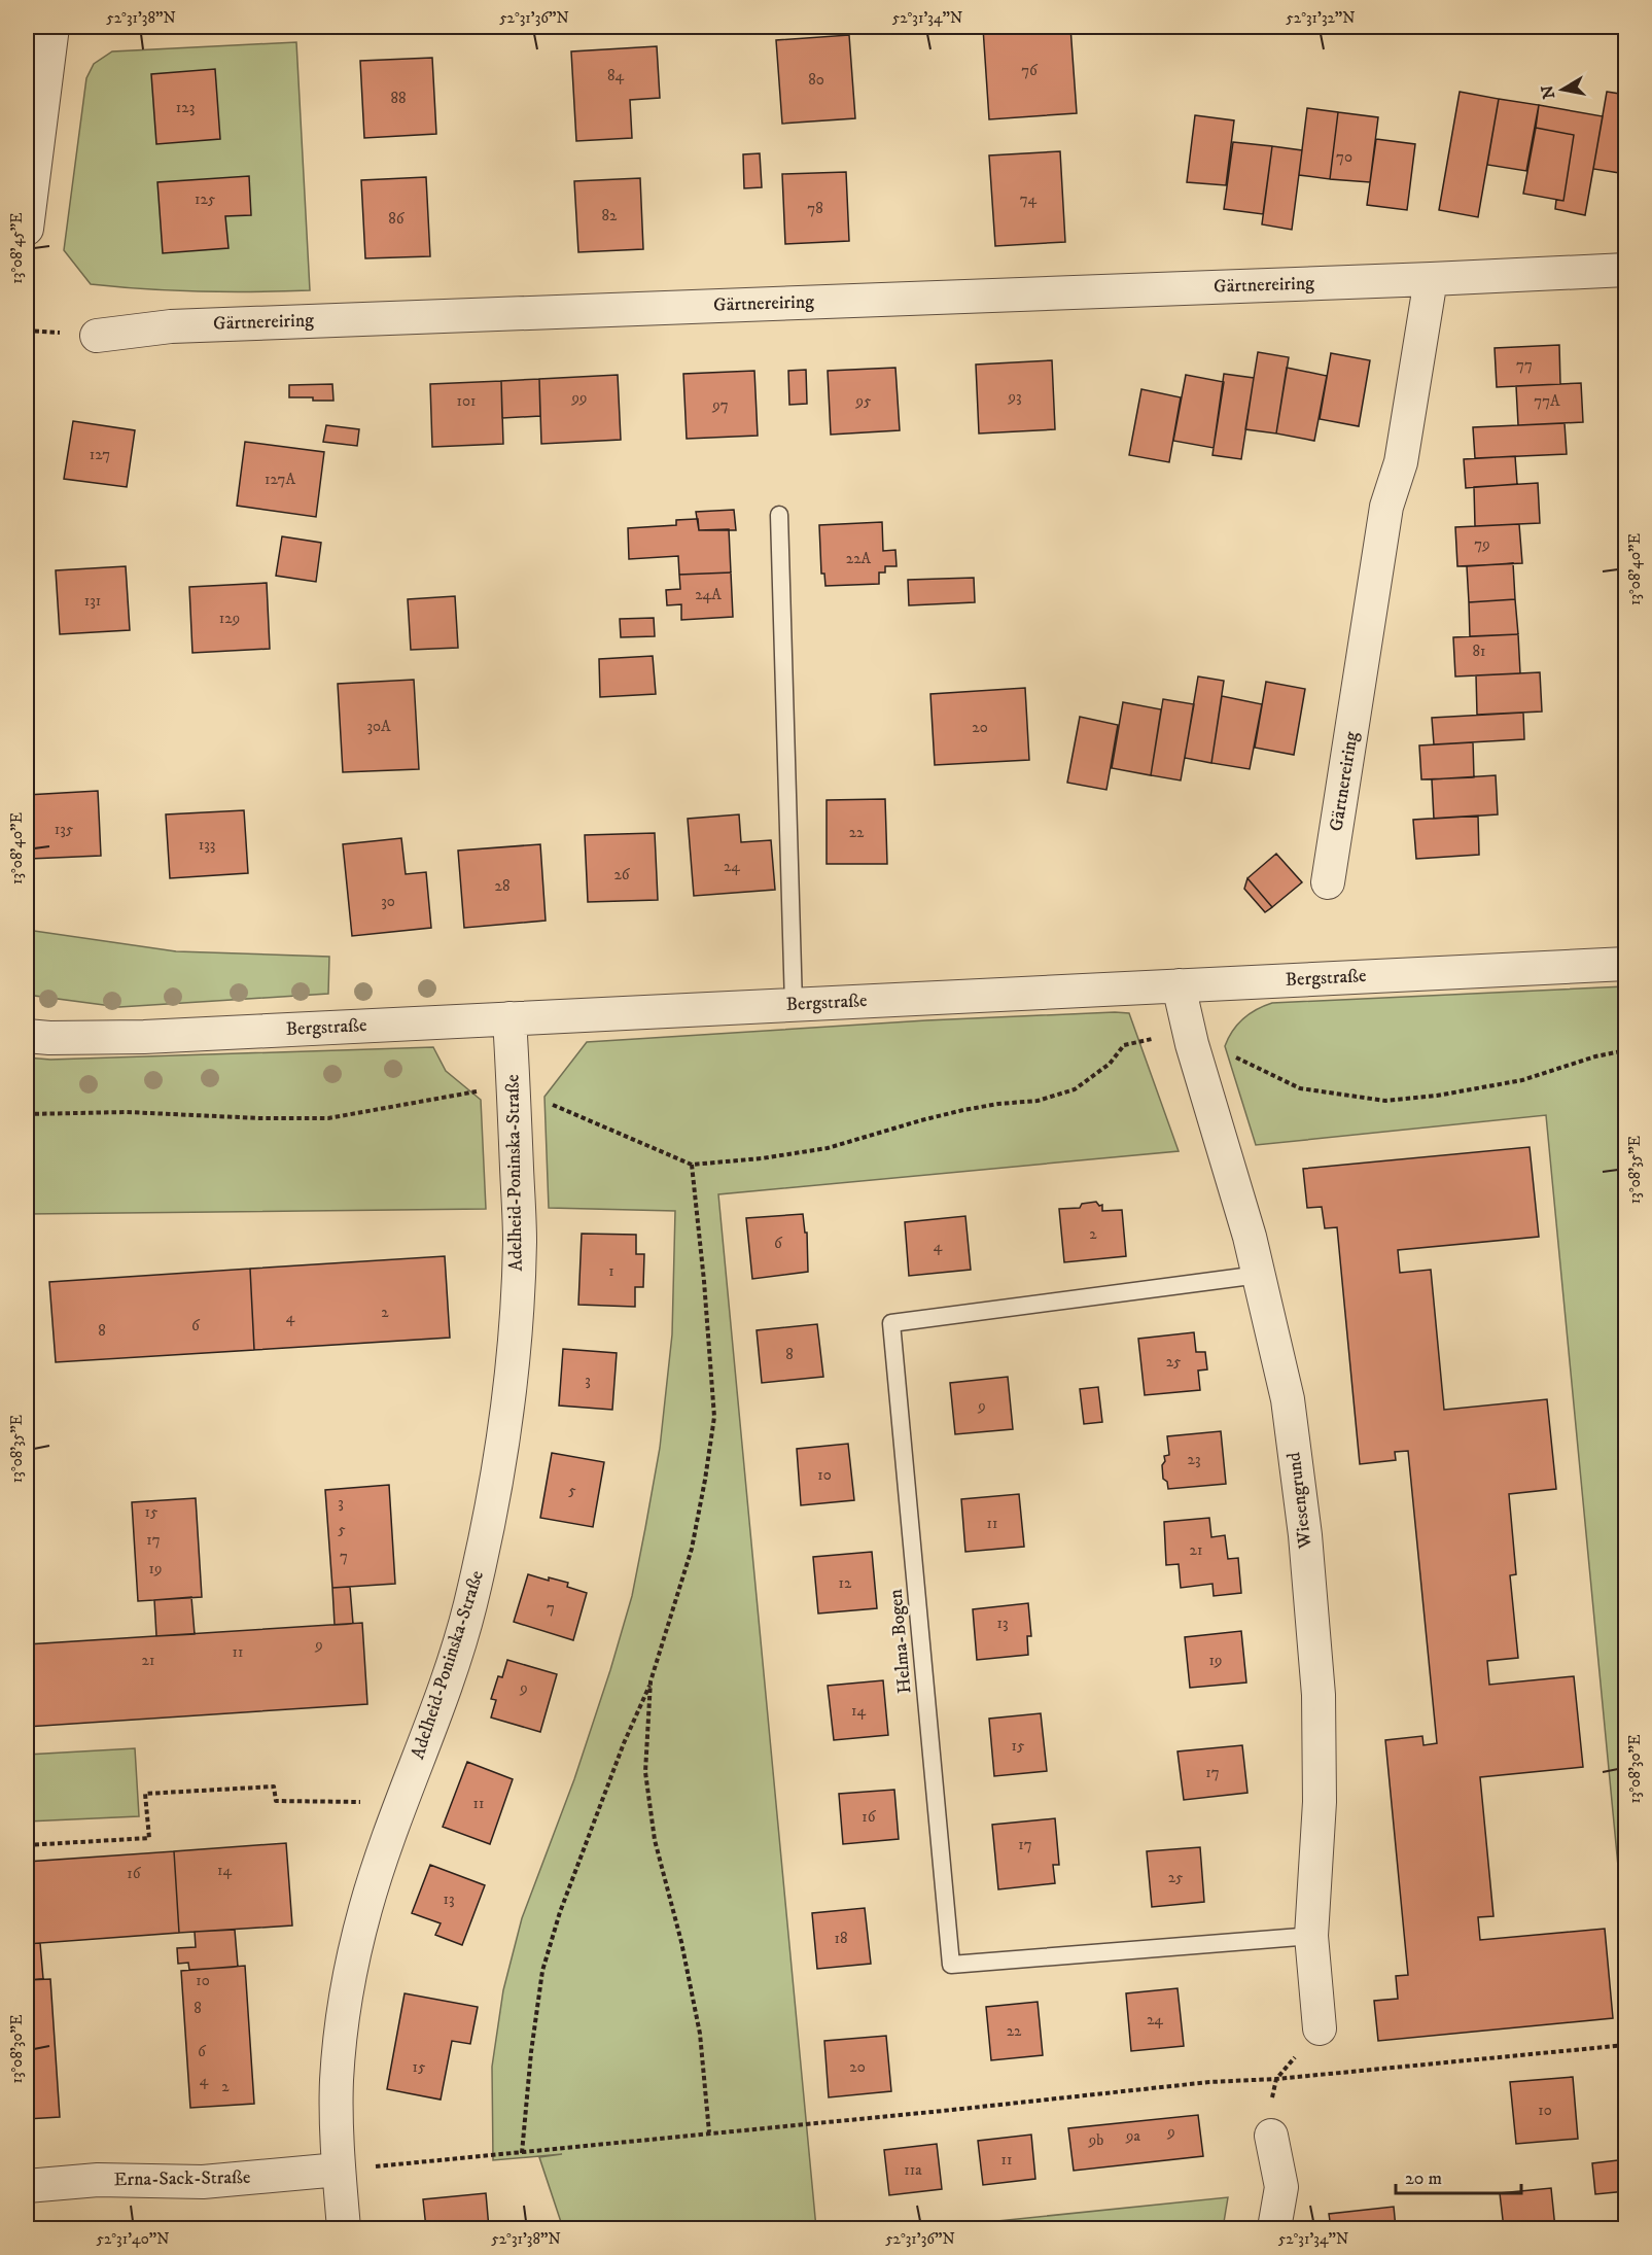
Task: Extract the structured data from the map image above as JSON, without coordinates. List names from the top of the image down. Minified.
{"streets":{"street":["Gärtnereiring","Bergstraße","Adelheid-Poninska-Straße","Wiesengrund","Erna-Sack-Straße"],"lane":["Helma-Bogen"]},"crossings":[["Bergstraße","Adelheid-Poninska-Straße"],["Bergstraße","Wiesengrund"],["Adelheid-Poninska-Straße","Erna-Sack-Straße"],["Wiesengrund","Helma-Bogen"]],"house_numbers":["76","84","80","88","123","70","125","74","78","82","86","77","93","99","101","95","77A","97","127","127A","79","22A","24A","131","129","81","30A","20","135","22","133","24","26","28","30","2","6","4","1","2","4","6","8","8","25","3","9","23","10","5","3","15","11","5","17","21","7","19","12","7","13","9","11","21","19","9","14","15","17","11","16","17","14","16","25","13","18","10","8","24","22","6","15","20","4","2","10","9","9a","9b","11","11a"],"scale_bar":"20 m","north":"left","coordinates":["52°31'38\"N","52°31'36\"N","52°31'34\"N","52°31'32\"N","13°08'45\"E","13°08'40\"E","13°08'35\"E","13°08'30\"E","52°31'40\"N"]}
